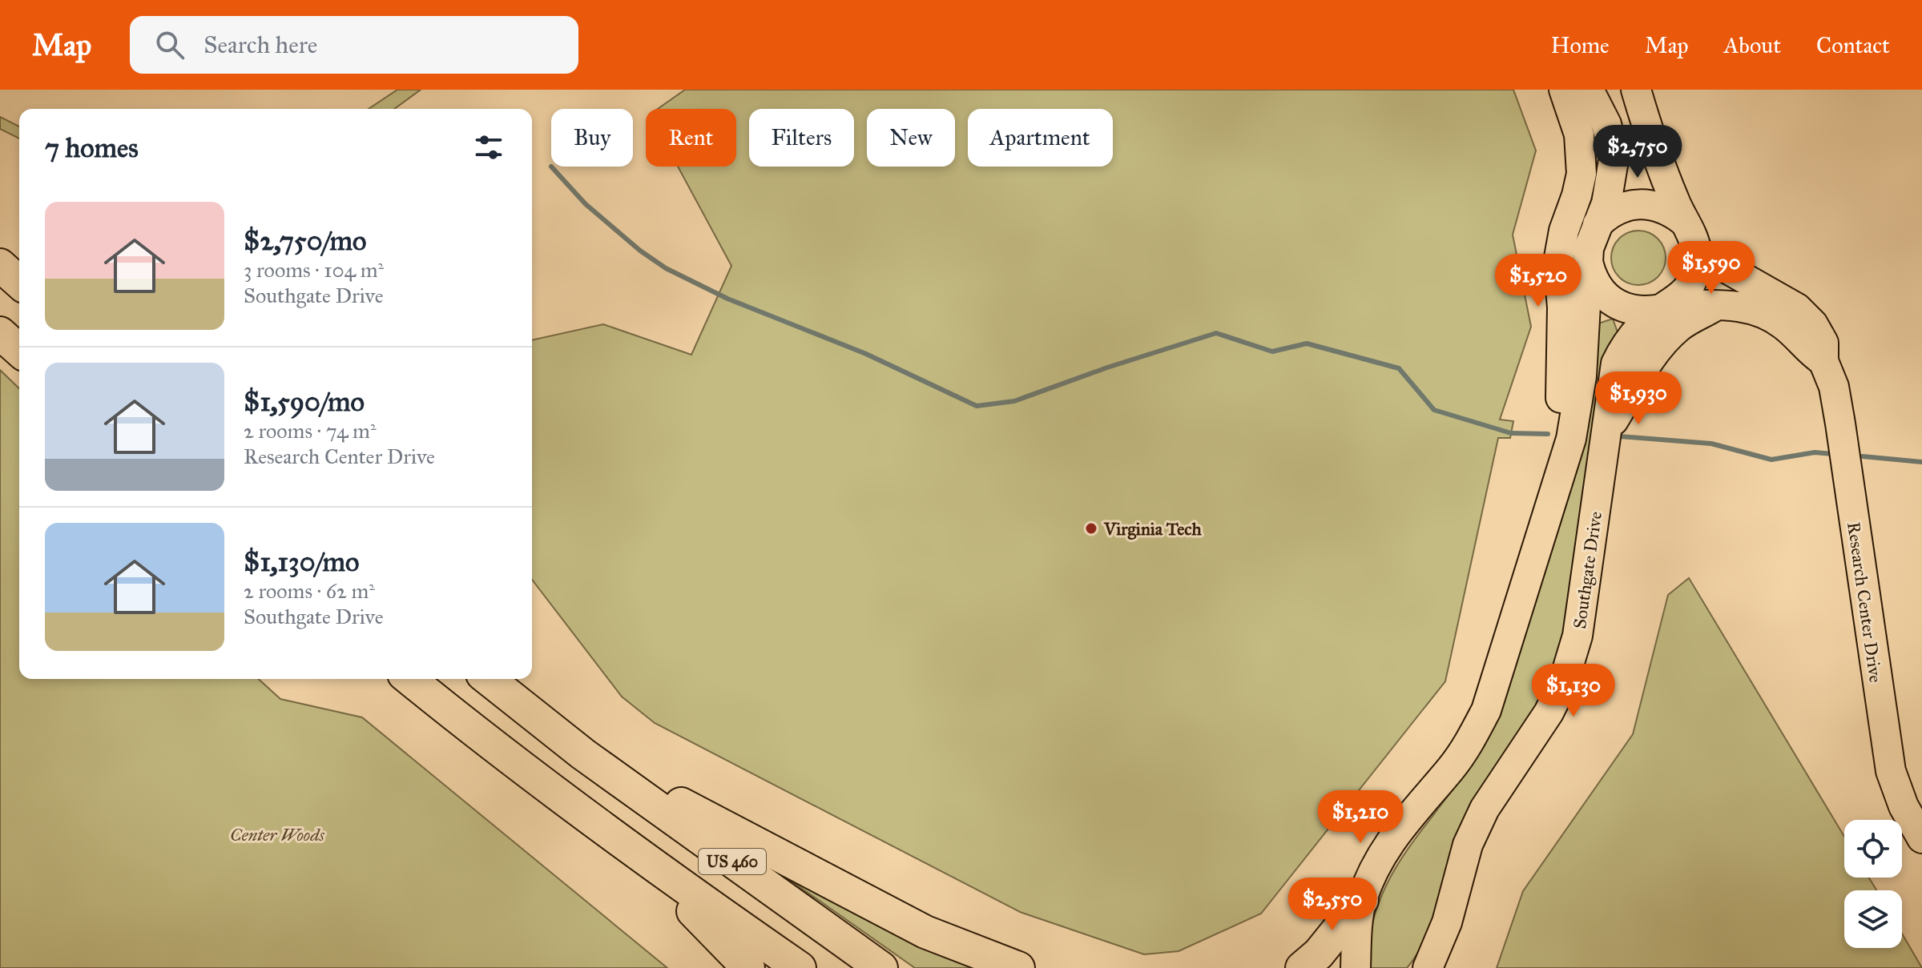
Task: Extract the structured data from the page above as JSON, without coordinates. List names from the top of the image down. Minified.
{"streets":{"highway":["US 460"],"main road":["Southgate Drive","Research Center Drive"]},"crossings":[["Southgate Drive","Research Center Drive"]],"parks":["Center Woods"],"places":["Virginia Tech"],"page":{"header":"Map","search":"Search here","nav":["Home","Map","About","Contact"],"chip":["Buy","Rent","Filters","New","Apartment"],"heading":"7 homes","price":["$2,750","$1,590","$1,520","$1,930","$1,130","$1,210","$2,550"],"list":[{"name":"$2,750/mo","note":"3 rooms · 104 m² · Southgate Drive"},{"name":"$1,590/mo","note":"2 rooms · 74 m² · Research Center Drive"},{"name":"$1,130/mo","note":"2 rooms · 62 m² · Southgate Drive"}]}}
